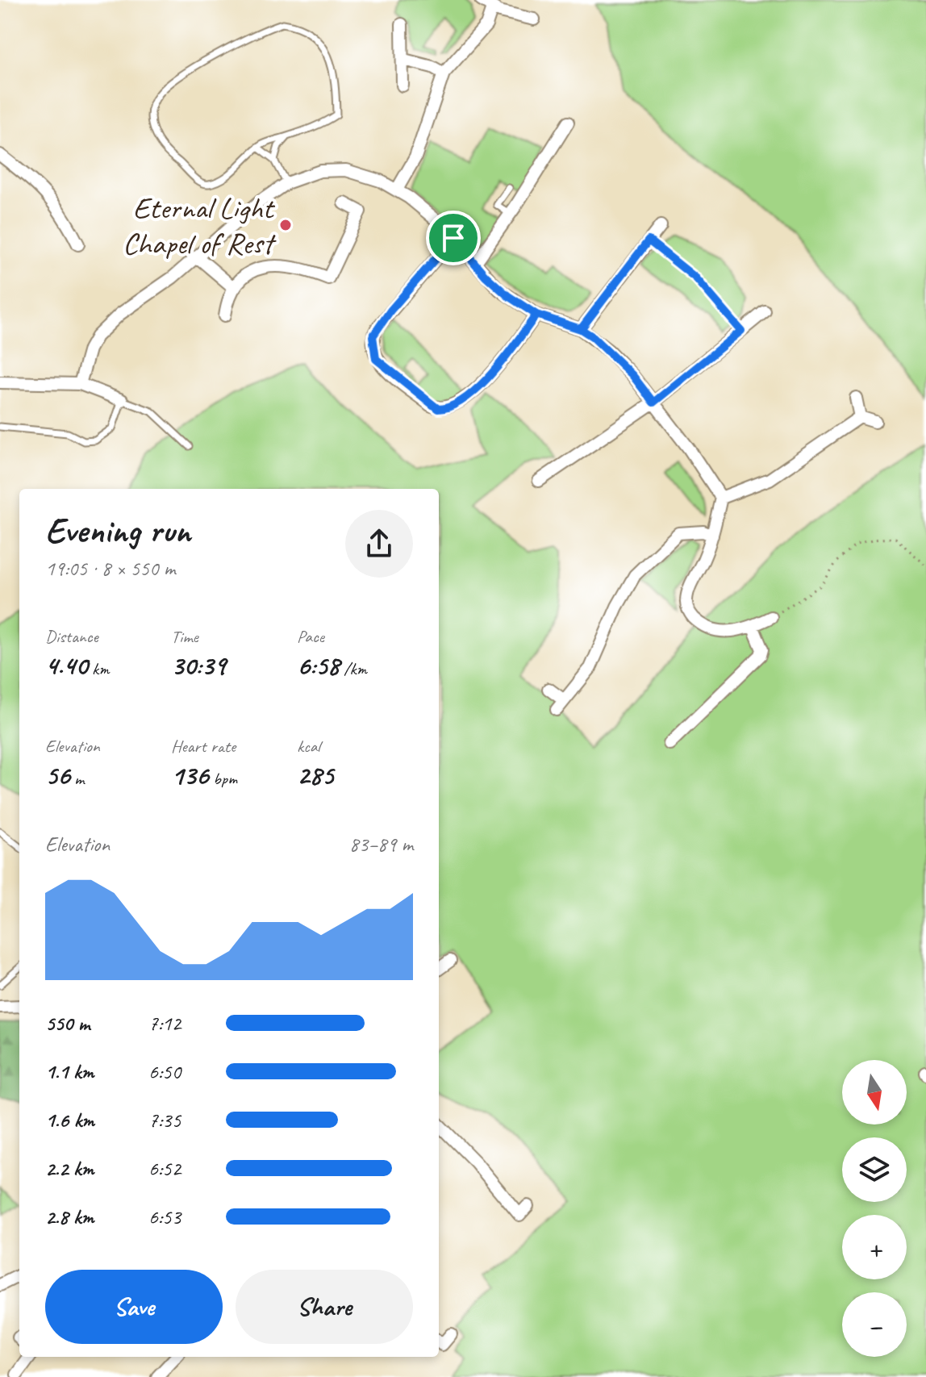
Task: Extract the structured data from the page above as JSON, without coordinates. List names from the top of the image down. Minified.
{"places":["Eternal Light Chapel of Rest"],"north":"bottom","page":{"heading":["Evening run","19:05 · 8 × 550 m"],"stats":[["Distance","4.40 km"],["Time","30:39"],["Pace","6:58 /km"],["Elevation","56 m"],["Heart rate","136 bpm"],["kcal","285"]],"chart":["Elevation","83–89 m"],"list":[{"name":"550 m","note":"7:12"},{"name":"1.1 km","note":"6:50"},{"name":"1.6 km","note":"7:35"},{"name":"2.2 km","note":"6:52"},{"name":"2.8 km","note":"6:53"}],"map_buttons":["+","−"],"buttons":["Save","Share"]}}
